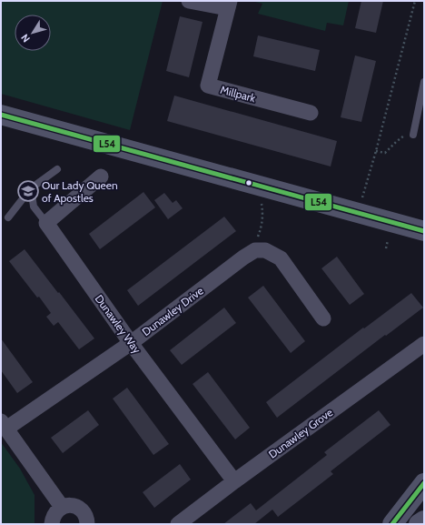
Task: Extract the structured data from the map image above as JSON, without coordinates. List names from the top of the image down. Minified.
{"streets":{"street":["Millpark","Dunawley Drive","Dunawley Way","Dunawley Grove"]},"crossings":[["Dunawley Drive","Dunawley Way"],["Dunawley Way","Dunawley Grove"]],"places":{"school or university":["Our Lady Queen of Apostles"]},"lines":["transit line L54"],"north":"bottom left"}
